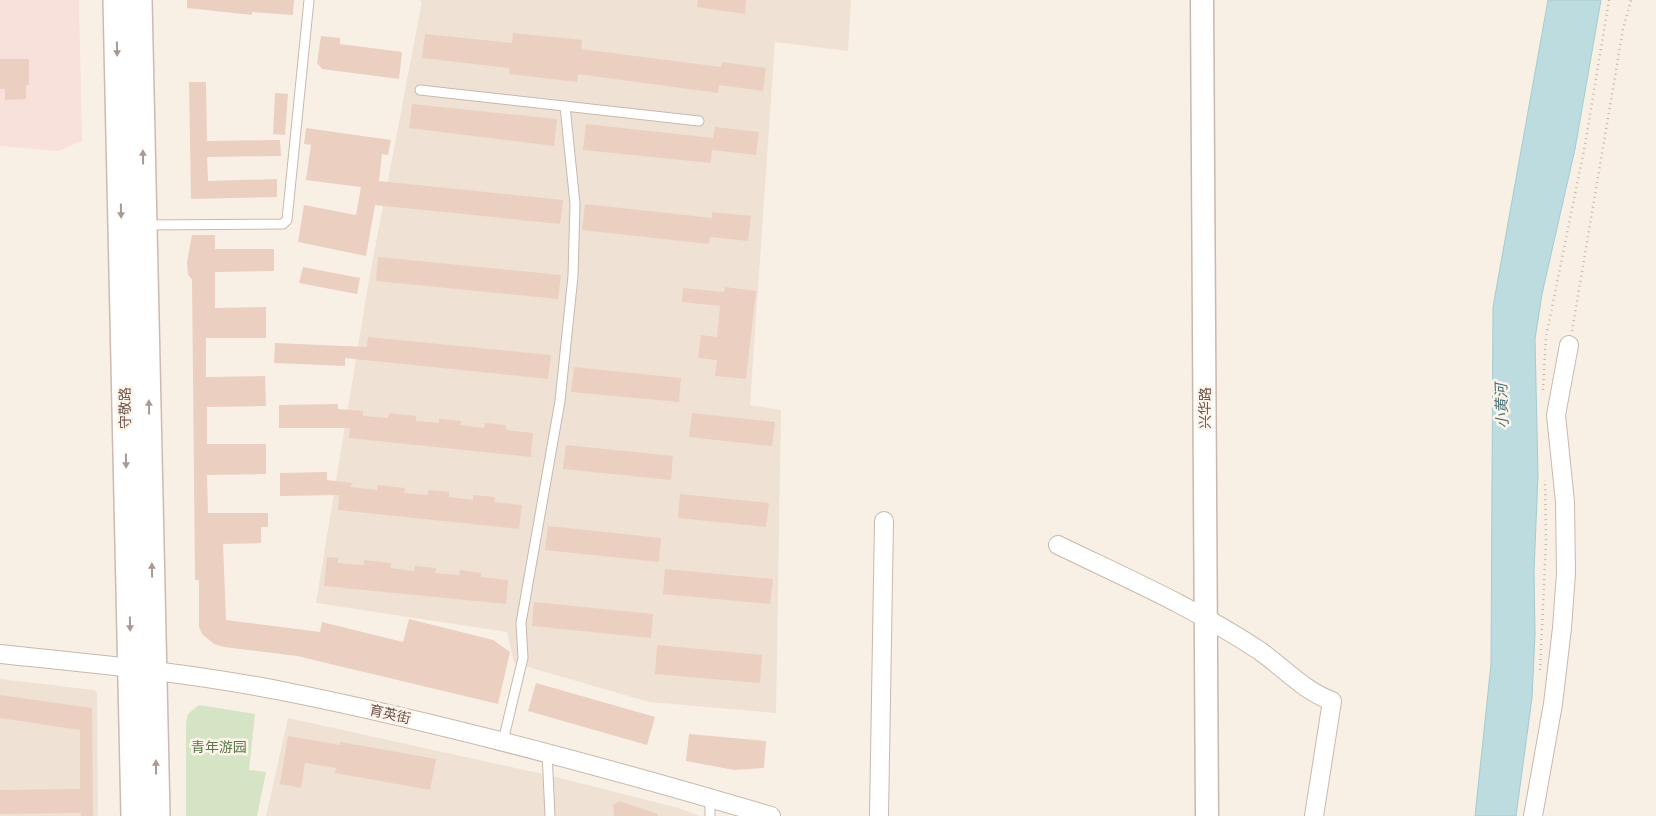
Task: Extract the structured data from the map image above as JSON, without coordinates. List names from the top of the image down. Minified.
{"streets":{"main road":["守敬路"],"street":["兴华路","育英街"]},"crossings":[["守敬路","育英街"]],"water":["小黄河"],"parks":["青年游园"]}
